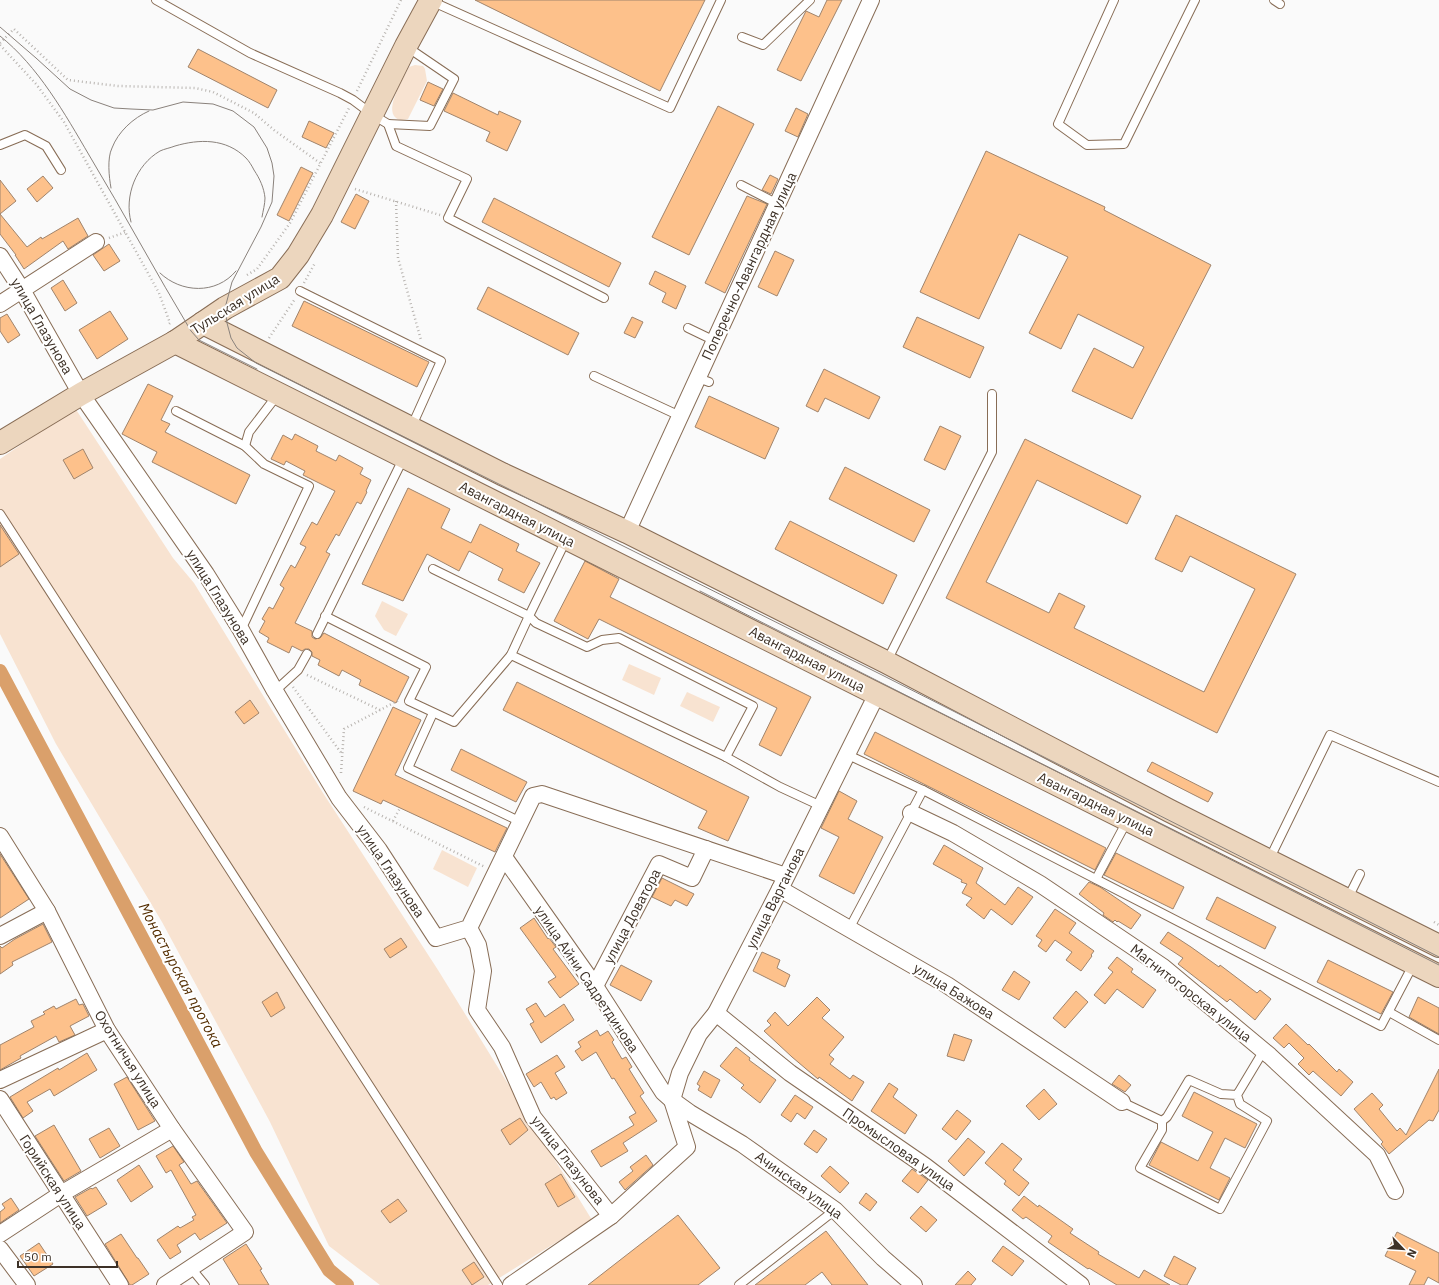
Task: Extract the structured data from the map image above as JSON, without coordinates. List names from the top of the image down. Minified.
{"streets":{"main road":["Тульская улица","Авангардная улица"],"street":["Поперечно-Авангардная улица","улица Глазунова","улица Варганова","улица Доватора","улица Айни Садретдинова","улица Бажова","Магнитогорская улица","Охотничья улица","Промысловая улица","Горийская улица","Ачинская улица"]},"crossings":[["Поперечно-Авангардная улица","Авангардная улица"],["Тульская улица","улица Глазунова"],["Тульская улица","Авангардная улица"],["Авангардная улица","улица Варганова"],["улица Варганова","улица Айни Садретдинова"],["улица Варганова","улица Бажова"],["улица Варганова","Промысловая улица"],["улица Варганова","Ачинская улица"],["улица Доватора","улица Айни Садретдинова"],["улица Доватора","улица Бажова"],["улица Айни Садретдинова","Ачинская улица"]],"water":["Монастырская протока"],"scale_bar":"50 m","north":"bottom right"}
